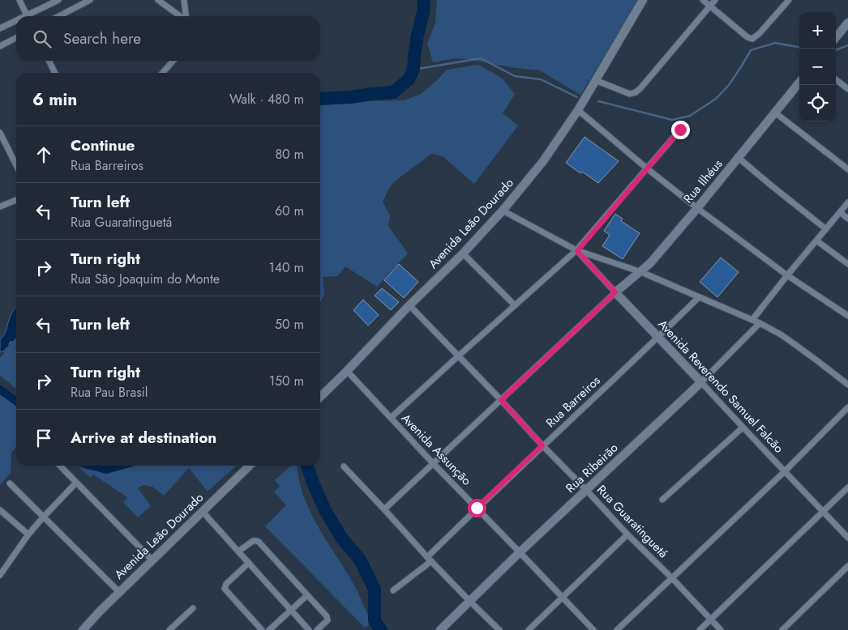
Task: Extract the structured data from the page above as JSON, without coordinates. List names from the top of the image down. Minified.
{"streets":{"main road":["Rua Ilhéus","Avenida Leão Dourado","Avenida Reverendo Samuel Falcão","Rua Ribeirão"],"street":["Rua Barreiros","Avenida Assunção","Rua Guaratinguetá"]},"crossings":[["Rua Ilhéus","Avenida Reverendo Samuel Falcão"],["Avenida Leão Dourado","Avenida Assunção"],["Avenida Leão Dourado","Rua Guaratinguetá"],["Avenida Reverendo Samuel Falcão","Rua Barreiros"],["Avenida Reverendo Samuel Falcão","Rua Ribeirão"],["Rua Barreiros","Avenida Assunção"],["Rua Barreiros","Rua Guaratinguetá"],["Avenida Assunção","Rua Ribeirão"],["Rua Ribeirão","Rua Guaratinguetá"]],"page":{"map_buttons":["+","−"],"search":"Search here","heading":["6 min","Walk · 480 m"],"list":[["Continue","Rua Barreiros","80 m"],["Turn left","Rua Guaratinguetá","60 m"],["Turn right","Rua São Joaquim do Monte","140 m"],["Turn left","50 m"],["Turn right","Rua Pau Brasil","150 m"],"Arrive at destination"]}}
